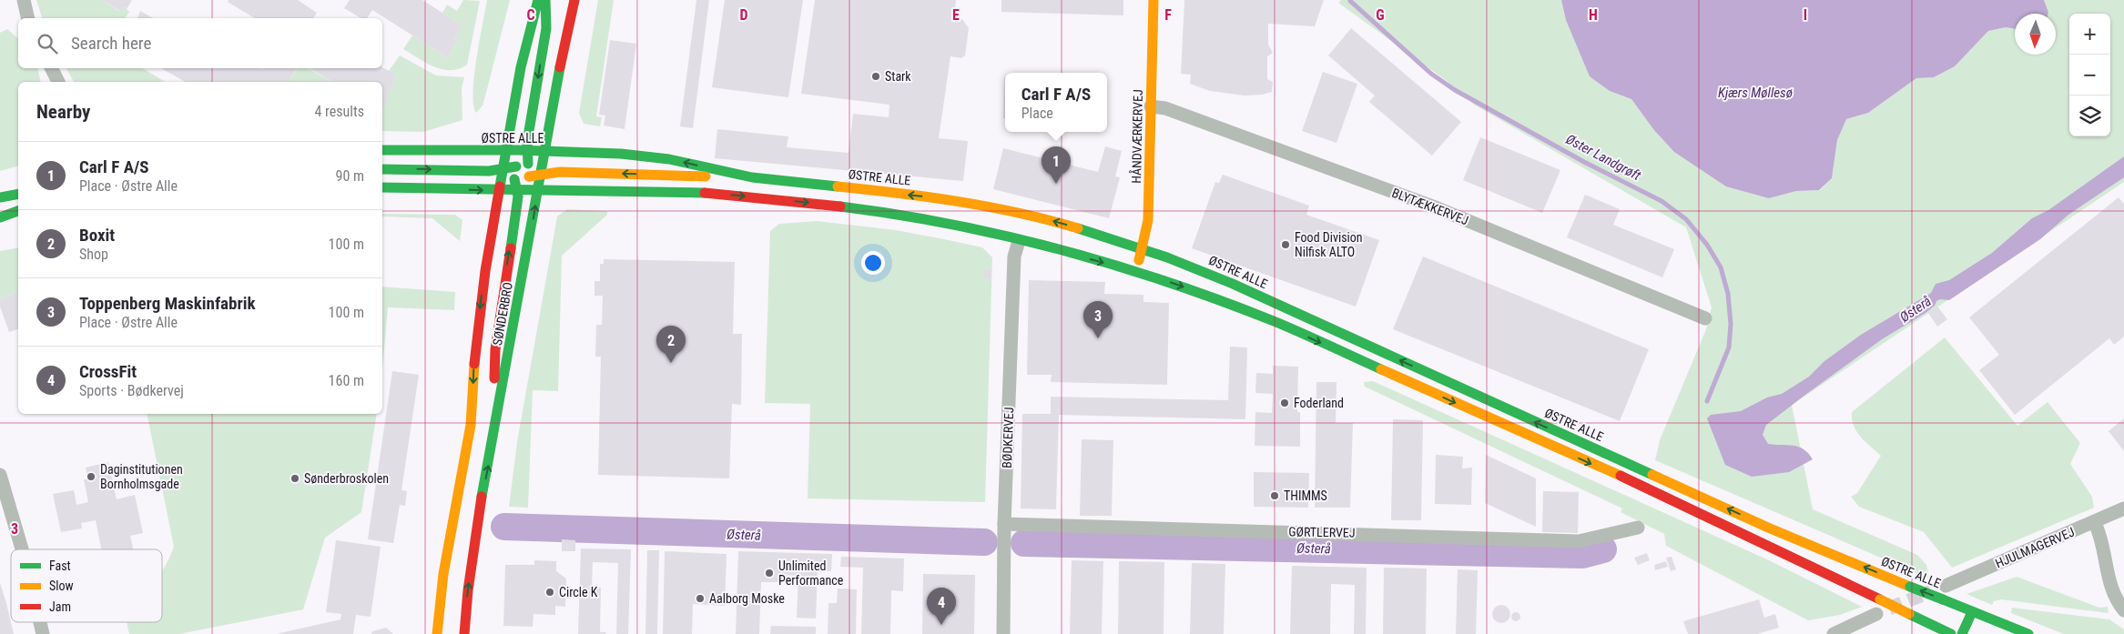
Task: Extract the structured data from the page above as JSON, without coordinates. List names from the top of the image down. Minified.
{"streets":{"street":["HÅNDVÆRKERVEJ","ØSTRE ALLE","BLYTÆKKERVEJ","SØNDERBRO","BØDKERVEJ","GØRTLERVEJ","HJULMAGERVEJ"]},"crossings":[["HÅNDVÆRKERVEJ","ØSTRE ALLE"],["HÅNDVÆRKERVEJ","BLYTÆKKERVEJ"],["ØSTRE ALLE","SØNDERBRO"],["BØDKERVEJ","GØRTLERVEJ"]],"water":["Kjærs Møllesø","Øster Landgrøft","Østerå"],"places":["Stark","Food Division Nilfisk ALTO","Foderland","Daginstitutionen Bornholmsgade","Sønderbroskolen","THIMMS","Unlimited Performance","Circle K","Aalborg Moske"],"legend":["Fast","Slow","Jam"],"north":"bottom","page":{"map_buttons":["+","−"],"search":"Search here","popup":["Carl F A/S","Place"],"heading":["Nearby","4 results"],"list":[{"mark":"1","name":"Carl F A/S","note":"Place · Østre Alle","value":"90 m"},{"mark":"2","name":"Boxit","note":"Shop","value":"100 m"},{"mark":"3","name":"Toppenberg Maskinfabrik","note":"Place · Østre Alle","value":"100 m"},{"mark":"4","name":"CrossFit","note":"Sports · Bødkervej","value":"160 m"}],"pins":["1","3","2","4"]},"grid":{"columns":["C","D","E","F","G","H","I"],"rows":["3"]}}
